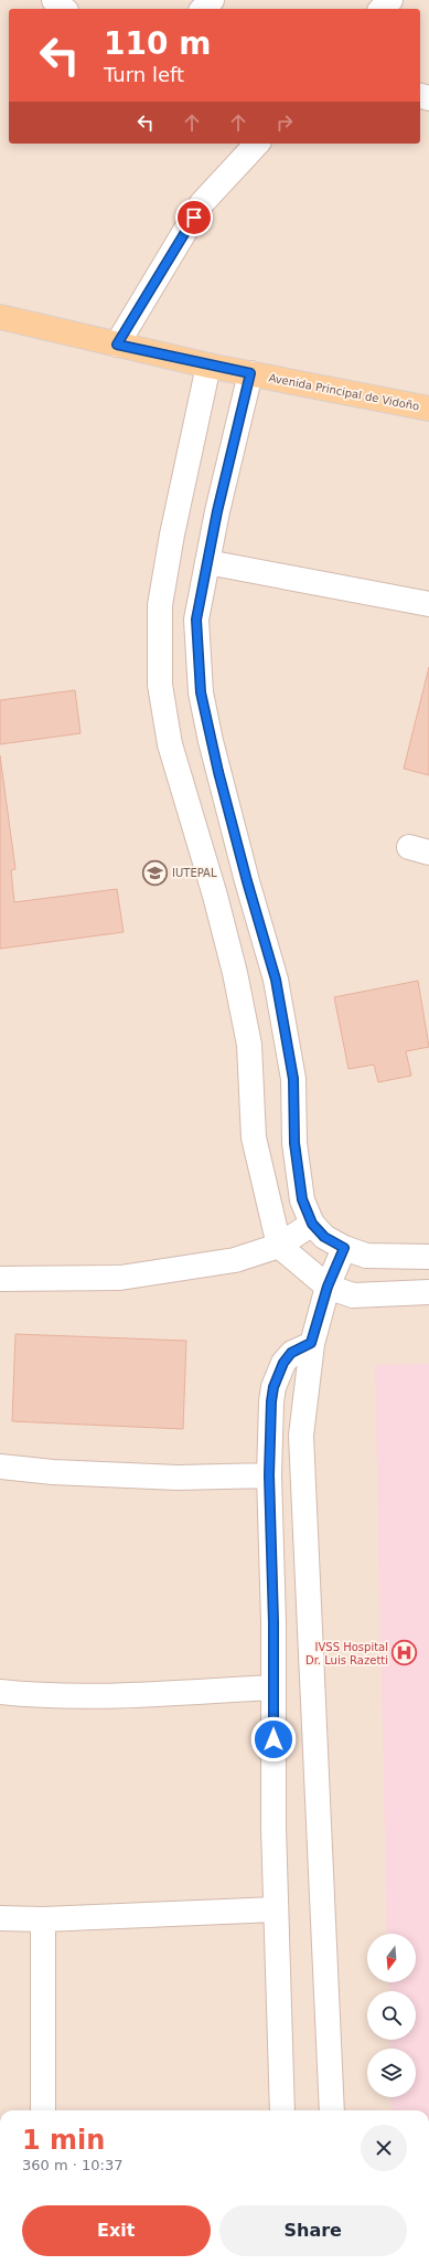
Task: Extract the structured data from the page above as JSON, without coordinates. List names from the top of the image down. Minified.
{"streets":{"main road":["Avenida Principal de Vidoño"]},"places":{"school or university":["IUTEPAL"],"hospital":["IVSS Hospital Dr. Luis Razetti"]},"north":"bottom","page":{"turn":["110 m","Turn left"],"heading":["1 min","360 m · 10:37"],"buttons":["Exit","Share"]}}
